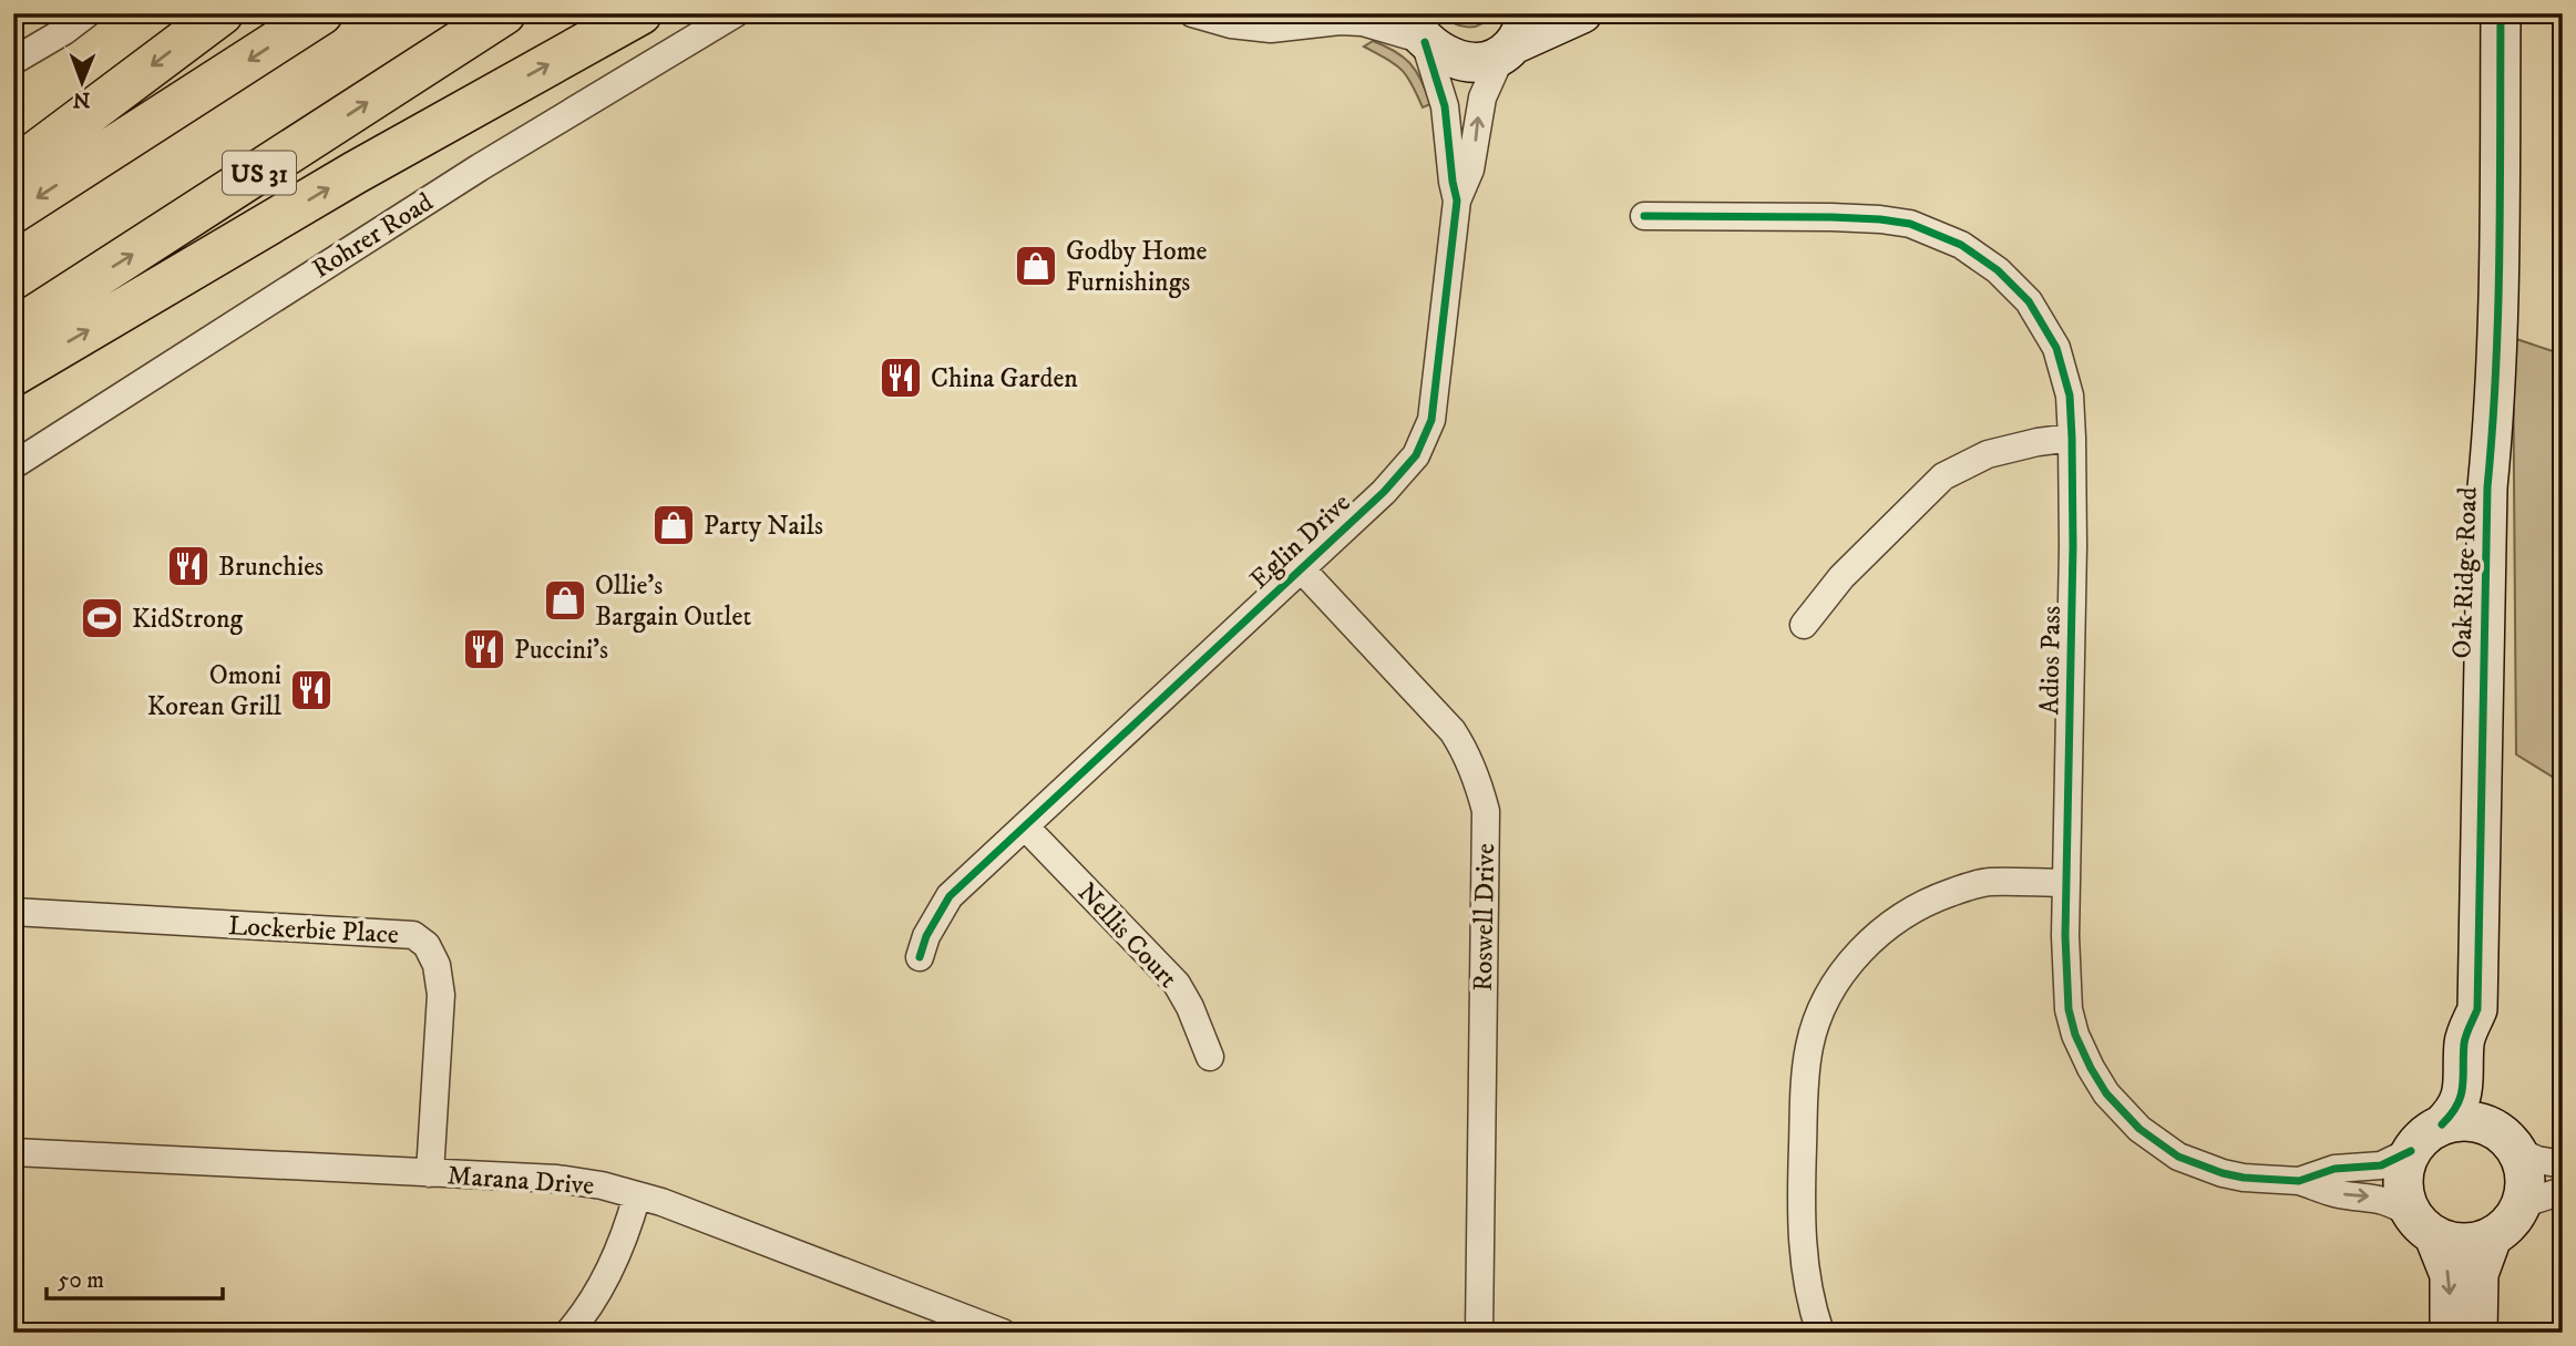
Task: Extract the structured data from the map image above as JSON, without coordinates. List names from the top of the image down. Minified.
{"streets":{"highway":["US 31"],"street":["Rohrer Road","Eglin Drive","Oak Ridge Road","Adios Pass","Roswell Drive","Lockerbie Place","Nellis Court","Marana Drive"]},"crossings":[["Eglin Drive","Roswell Drive"],["Eglin Drive","Nellis Court"],["Oak Ridge Road","Adios Pass"],["Lockerbie Place","Marana Drive"]],"places":{"shop":["Godby Home Furnishings","Party Nails","Ollie's Bargain Outlet"],"restaurant":["China Garden","Brunchies","Puccini's","Omoni Korean Grill"],"sports":["KidStrong"]},"scale_bar":"50 m","north":"bottom"}
